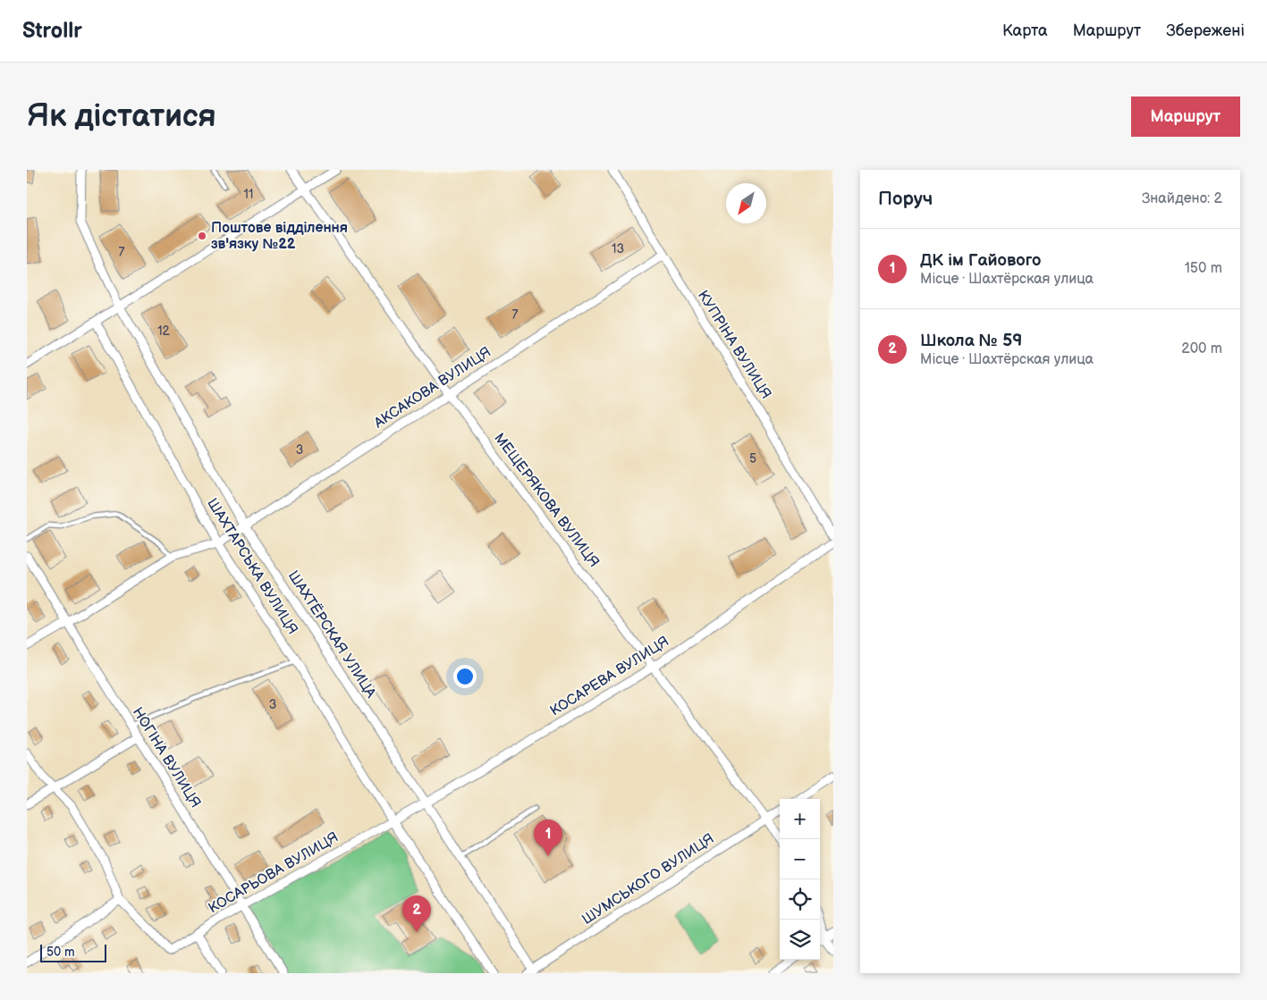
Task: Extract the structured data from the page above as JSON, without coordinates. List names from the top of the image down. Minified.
{"streets":{"street":["КУПРІНА ВУЛИЦЯ","АКСАКОВА ВУЛИЦЯ","МЕЩЕРЯКОВА ВУЛИЦЯ","ШАХТАРСЬКА ВУЛИЦЯ","ШАХТЁРСКАЯ УЛИЦА","КОСАРЕВА ВУЛИЦЯ","НОГІНА ВУЛИЦЯ","КОСАРЬОВА ВУЛИЦЯ","ШУМСЬКОГО ВУЛИЦЯ"]},"crossings":[["КУПРІНА ВУЛИЦЯ","АКСАКОВА ВУЛИЦЯ"],["АКСАКОВА ВУЛИЦЯ","МЕЩЕРЯКОВА ВУЛИЦЯ"],["АКСАКОВА ВУЛИЦЯ","ШАХТАРСЬКА ВУЛИЦЯ"],["АКСАКОВА ВУЛИЦЯ","ШАХТЁРСКАЯ УЛИЦА"],["АКСАКОВА ВУЛИЦЯ","НОГІНА ВУЛИЦЯ"],["МЕЩЕРЯКОВА ВУЛИЦЯ","КОСАРЕВА ВУЛИЦЯ"],["МЕЩЕРЯКОВА ВУЛИЦЯ","ШУМСЬКОГО ВУЛИЦЯ"],["ШАХТАРСЬКА ВУЛИЦЯ","КОСАРЕВА ВУЛИЦЯ"],["ШАХТАРСЬКА ВУЛИЦЯ","КОСАРЬОВА ВУЛИЦЯ"],["ШАХТЁРСКАЯ УЛИЦА","КОСАРЕВА ВУЛИЦЯ"],["ШАХТЁРСКАЯ УЛИЦА","ШУМСЬКОГО ВУЛИЦЯ"],["КОСАРЕВА ВУЛИЦЯ","КОСАРЬОВА ВУЛИЦЯ"],["НОГІНА ВУЛИЦЯ","КОСАРЬОВА ВУЛИЦЯ"]],"places":["Поштове відділення зв'язку №22"],"house_numbers":["11","13","7","7","12","3","5","3"],"scale_bar":"50 m","north":"bottom left","page":{"header":"Strollr","nav":["Карта","Маршрут","Збережені"],"buttons":"Маршрут","title":"Як дістатися","heading":["Поруч","Знайдено: 2"],"list":[{"mark":"1","name":"ДК ім Гайового","note":"Місце · Шахтёрская улица","value":"150 m"},{"mark":"2","name":"Школа № 59","note":"Місце · Шахтёрская улица","value":"200 m"}],"map_buttons":["+","−"],"pins":["1","2"],"scale":"50 m"}}
